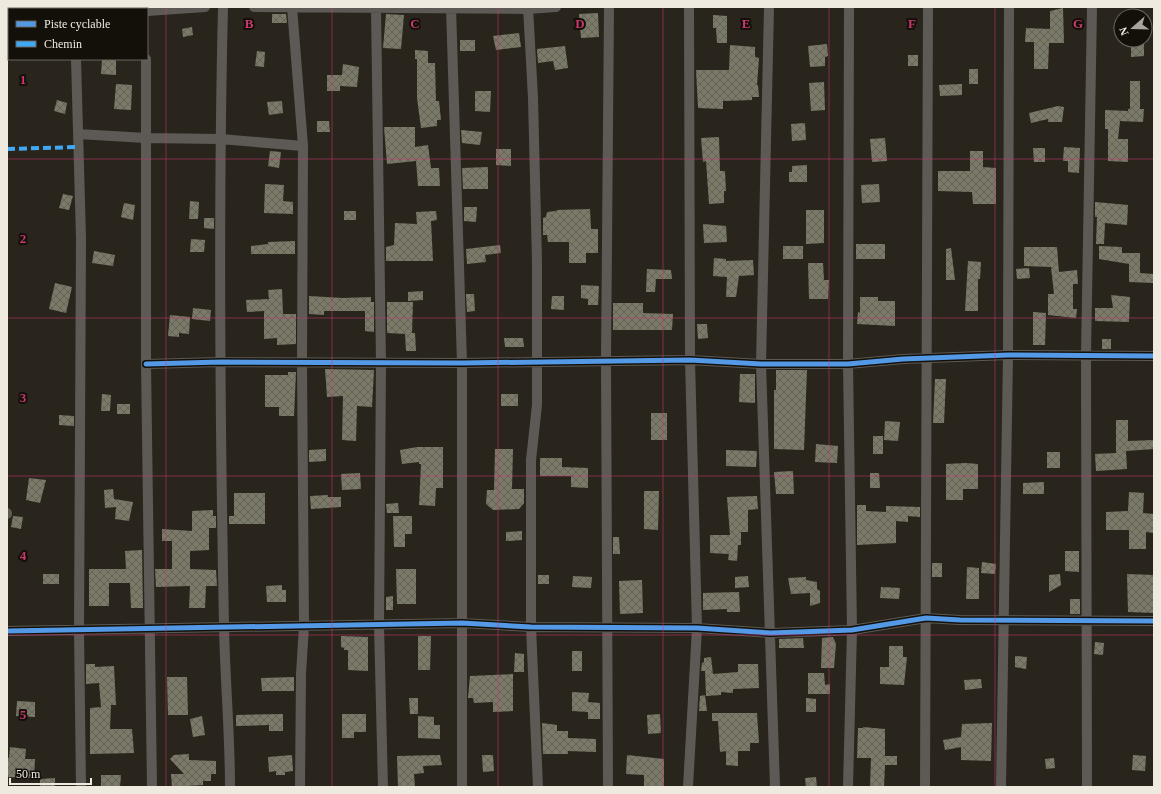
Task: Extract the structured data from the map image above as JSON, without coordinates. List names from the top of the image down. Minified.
{"legend":["Piste cyclable","Chemin"],"scale_bar":"50 m","north":"left","grid":{"columns":["B","C","D","E","F","G"],"rows":["1","2","3","4","5"]}}
